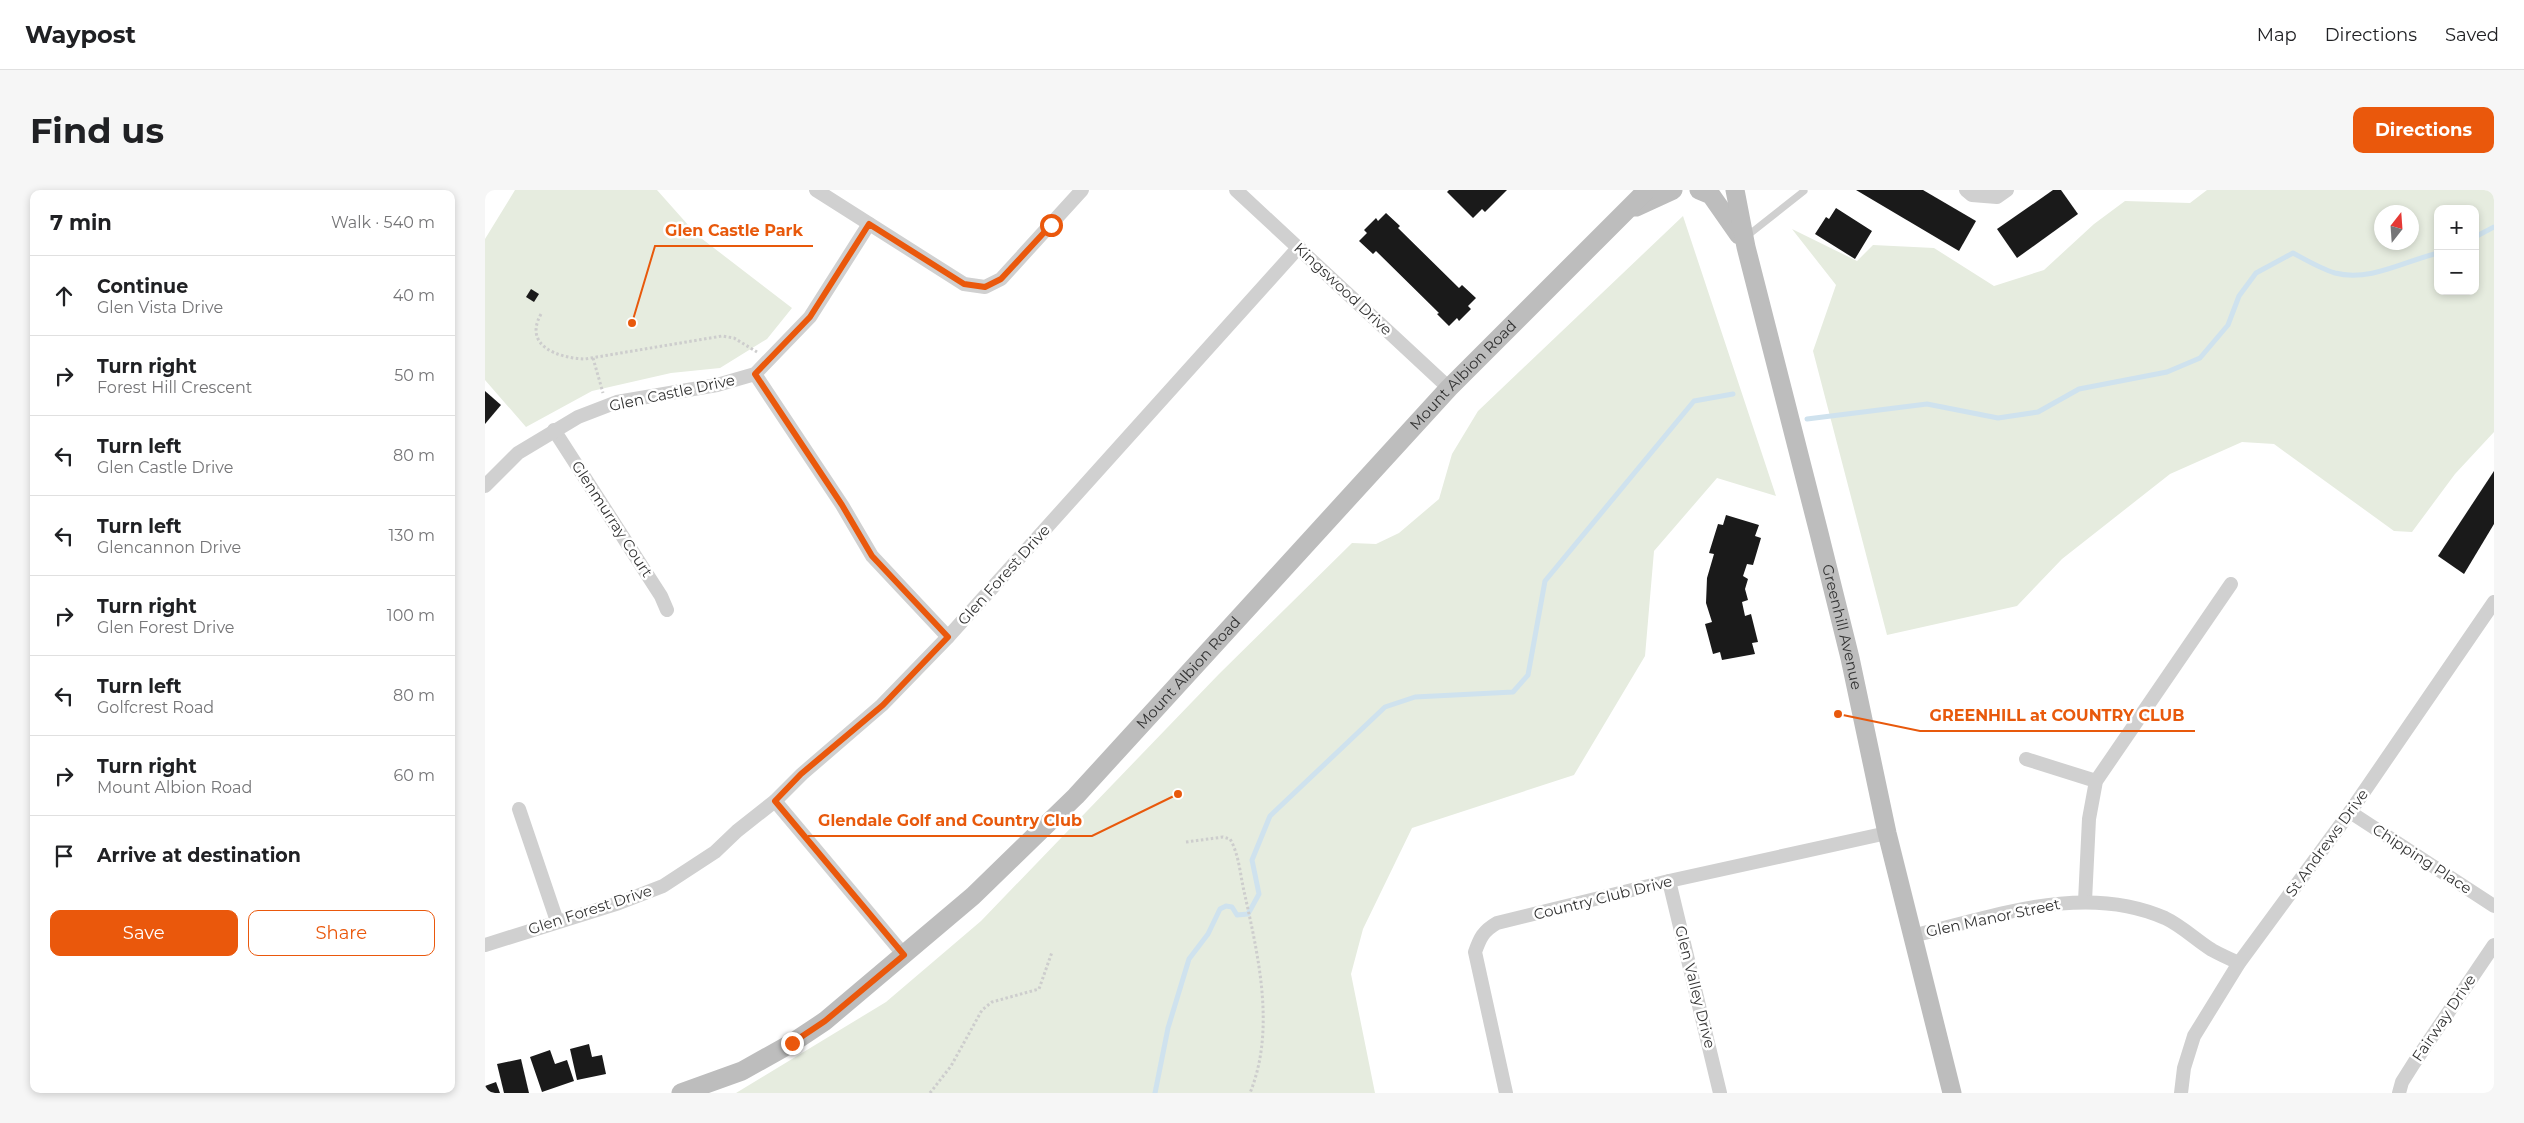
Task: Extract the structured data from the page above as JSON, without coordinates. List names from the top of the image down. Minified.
{"streets":{"street":["Kingswood Drive","Mount Albion Road","Glen Castle Drive","Glenmurray Court","Glen Forest Drive","Greenhill Avenue","St Andrews Drive","Chipping Place","Country Club Drive","Glen Manor Street","Glen Valley Drive","Fairway Drive"]},"crossings":[["Kingswood Drive","Mount Albion Road"],["Kingswood Drive","Glen Forest Drive"],["Glen Castle Drive","Glenmurray Court"],["Greenhill Avenue","Country Club Drive"],["Greenhill Avenue","Glen Manor Street"],["St Andrews Drive","Chipping Place"],["St Andrews Drive","Glen Manor Street"],["Country Club Drive","Glen Valley Drive"]],"places":["Glen Castle Park","GREENHILL at COUNTRY CLUB","Glendale Golf and Country Club"],"north":"top","page":{"header":"Waypost","nav":["Map","Directions","Saved"],"buttons":["Directions",["Save","Share"]],"title":"Find us","heading":["7 min","Walk · 540 m"],"map_buttons":["+","−"],"list":[["Continue","Glen Vista Drive","40 m"],["Turn right","Forest Hill Crescent","50 m"],["Turn left","Glen Castle Drive","80 m"],["Turn left","Glencannon Drive","130 m"],["Turn right","Glen Forest Drive","100 m"],["Turn left","Golfcrest Road","80 m"],["Turn right","Mount Albion Road","60 m"],"Arrive at destination"]}}
